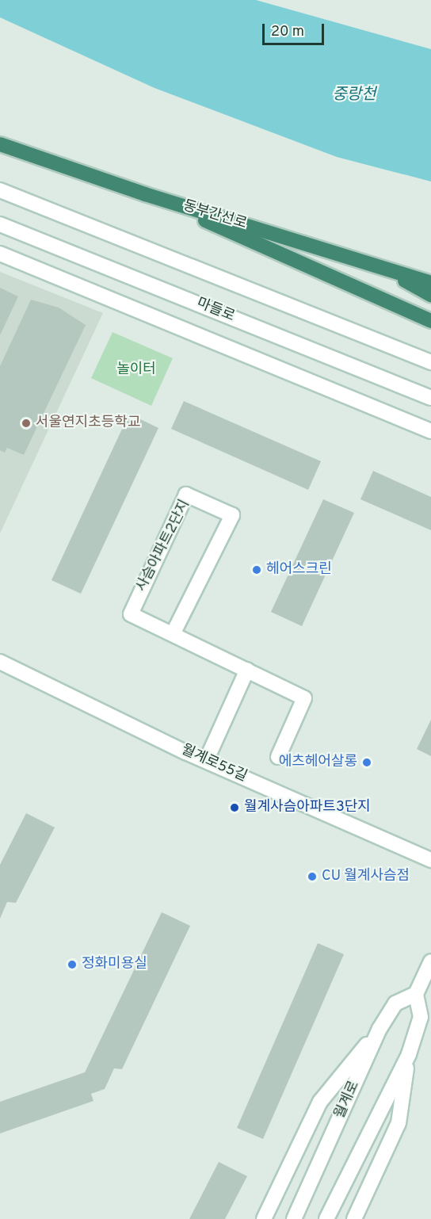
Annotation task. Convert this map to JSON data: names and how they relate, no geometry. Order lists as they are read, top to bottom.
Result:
{
  "streets": {
    "highway": ["동부간선로"],
    "main road": [
      "마들로",
      "사슴아파트2단지",
      "월계로55길",
      "월계로"
    ]
  },
  "water": ["중랑천"],
  "parks": ["놀이터"],
  "places": [
    "서울연지초등학교",
    "헤어스크린",
    "에츠헤어살롱",
    "월계사슴아파트3단지",
    "CU 월계사슴점",
    "정화미용실"
  ],
  "scale_bar": "20 m"
}
